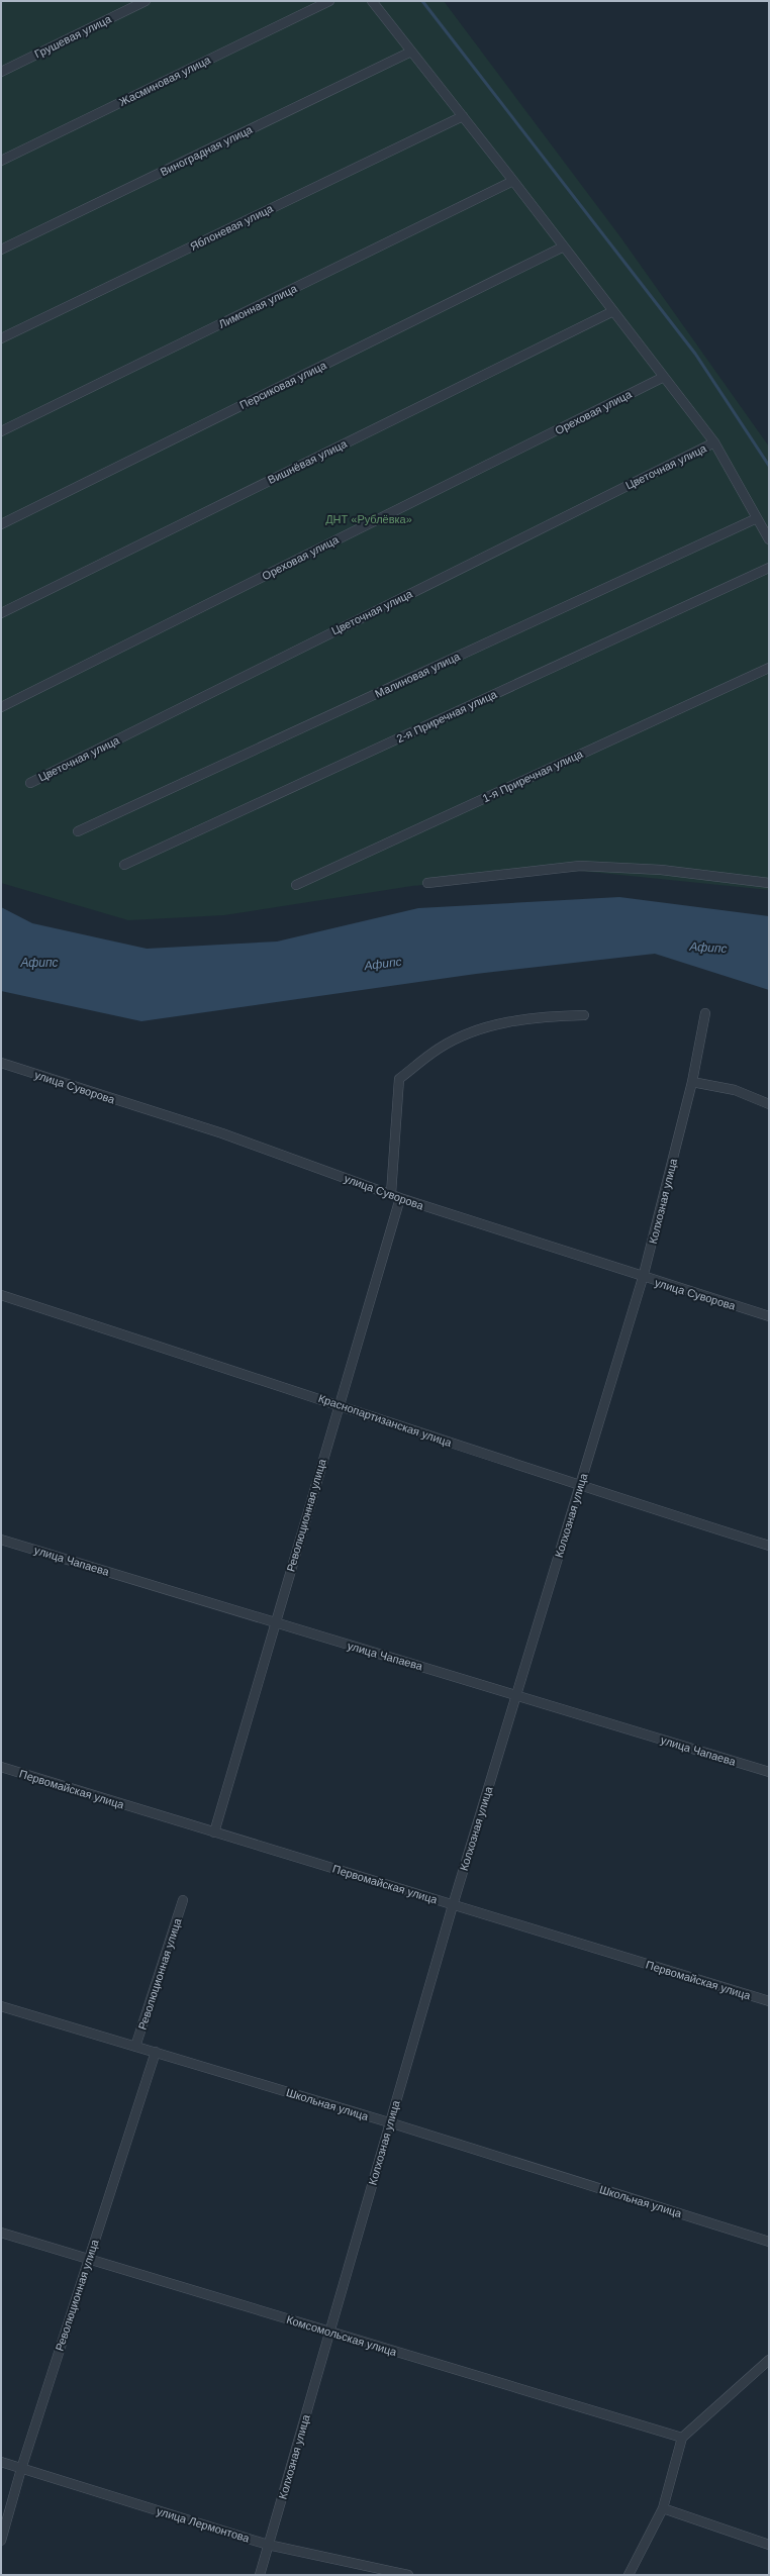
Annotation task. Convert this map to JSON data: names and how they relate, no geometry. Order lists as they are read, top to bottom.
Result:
{
  "streets": {
    "street": [
      "Грушевая улица",
      "Жасминовая улица",
      "Виноградная улица",
      "Яблоневая улица",
      "Лимонная улица",
      "Персиковая улица",
      "Ореховая улица",
      "Вишнёвая улица",
      "Цветочная улица",
      "Малиновая улица",
      "2-я Приречная улица",
      "1-я Приречная улица",
      "улица Суворова",
      "Колхозная улица",
      "Краснопартизанская улица",
      "Революционная улица",
      "улица Чапаева",
      "Первомайская улица",
      "Школьная улица",
      "Комсомольская улица",
      "улица Лермонтова"
    ]
  },
  "crossings": [
    ["улица Суворова", "Колхозная улица"],
    ["улица Суворова", "Революционная улица"],
    ["Колхозная улица", "Краснопартизанская улица"],
    ["Колхозная улица", "улица Чапаева"],
    ["Колхозная улица", "Первомайская улица"],
    ["Колхозная улица", "Школьная улица"],
    ["Колхозная улица", "Комсомольская улица"],
    ["Колхозная улица", "улица Лермонтова"],
    ["Краснопартизанская улица", "Революционная улица"],
    ["Революционная улица", "улица Чапаева"],
    ["Революционная улица", "Первомайская улица"],
    ["Революционная улица", "Школьная улица"],
    ["Революционная улица", "Комсомольская улица"],
    ["Революционная улица", "улица Лермонтова"]
  ],
  "water": ["Афипс"],
  "parks": ["ДНТ «Рублёвка»"]
}
